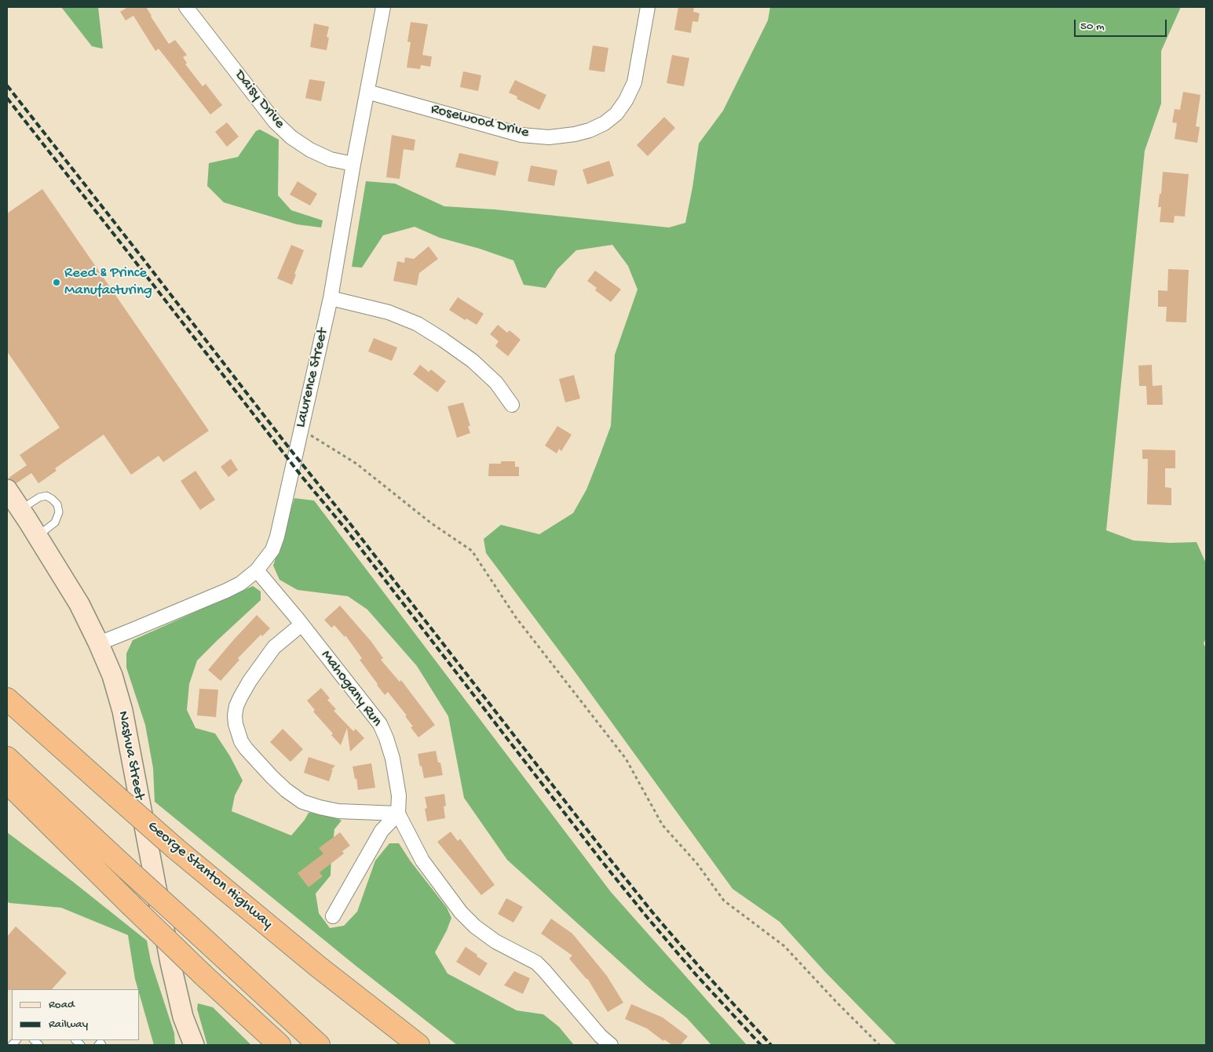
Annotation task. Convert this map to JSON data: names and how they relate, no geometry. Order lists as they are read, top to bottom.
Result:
{
  "streets": {
    "highway": ["George Stanton Highway"],
    "main road": ["Nashua Street"],
    "street": [
      "Daisy Drive",
      "Rosewood Drive",
      "Lawrence Street",
      "Mahogany Run"
    ]
  },
  "crossings": [
    ["Daisy Drive", "Lawrence Street"],
    ["Rosewood Drive", "Lawrence Street"],
    ["Lawrence Street", "Mahogany Run"],
    ["Lawrence Street", "Nashua Street"]
  ],
  "places": ["Reed & Prince Manufacturing"],
  "legend": ["Road", "Railway"],
  "scale_bar": "50 m"
}
